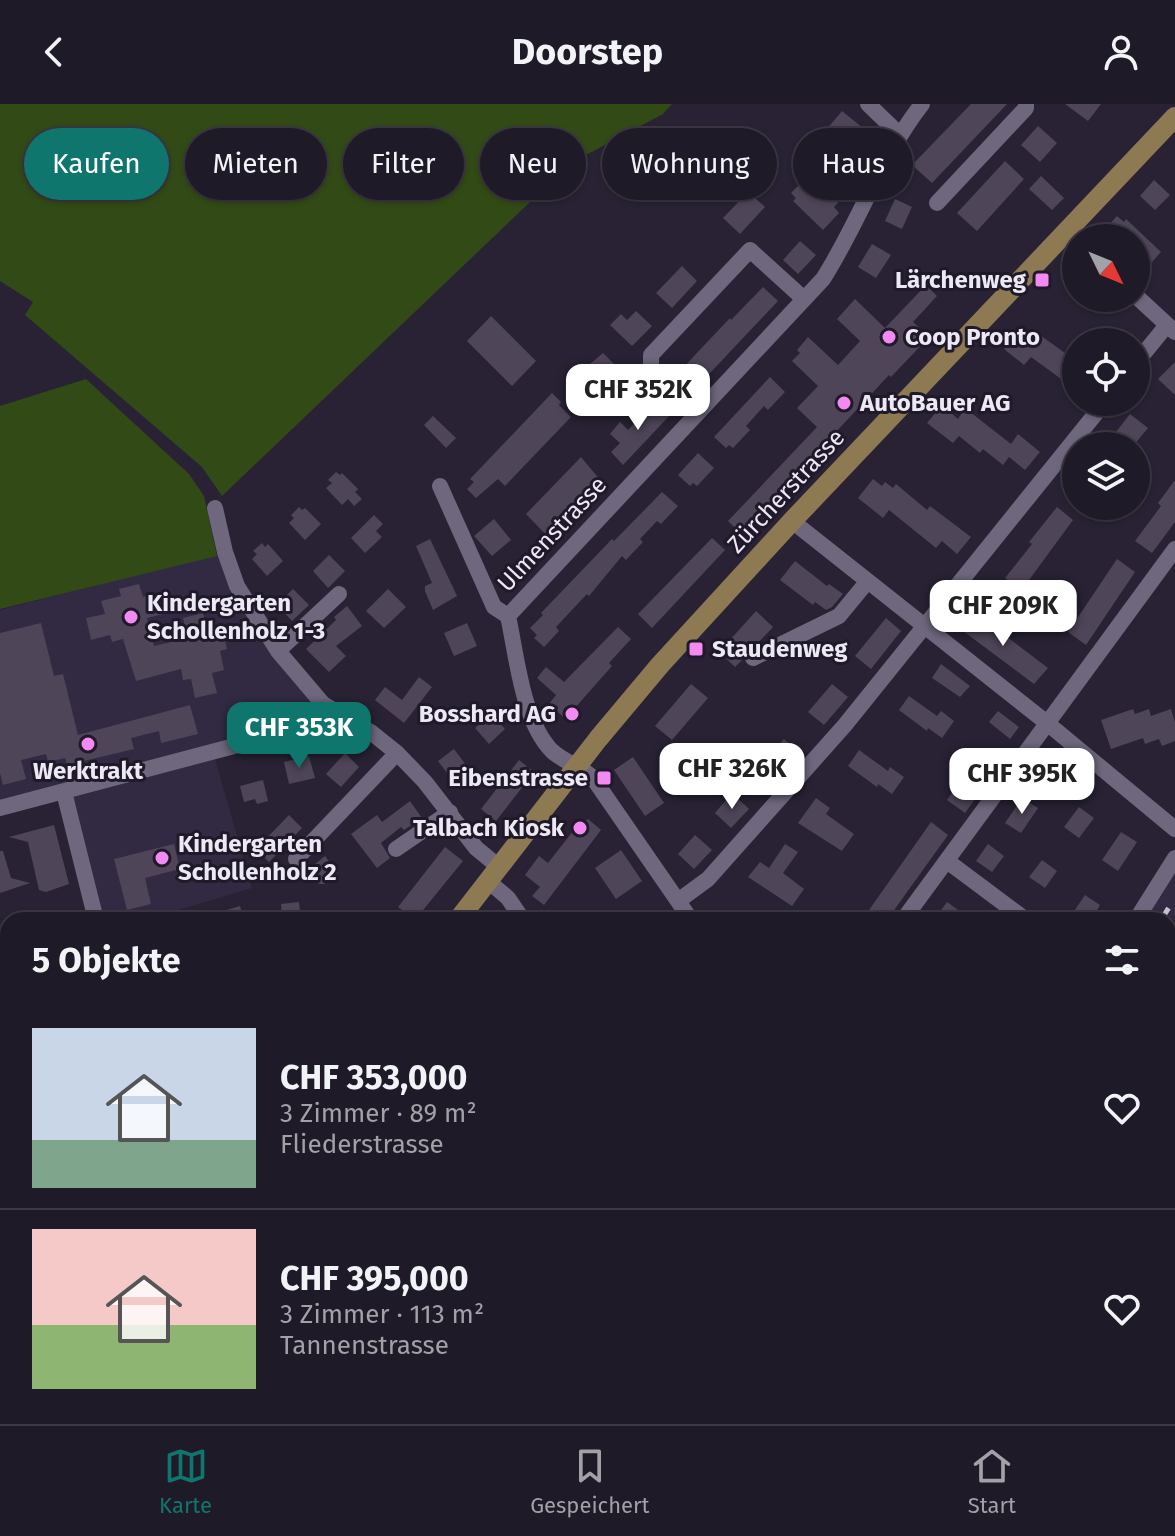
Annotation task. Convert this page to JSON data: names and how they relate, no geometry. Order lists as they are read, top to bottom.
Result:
{
  "streets": {
    "main road": ["Zürcherstrasse"],
    "street": ["Ulmenstrasse"]
  },
  "crossings": [
    ["Zürcherstrasse", "Ulmenstrasse"]
  ],
  "places": {
    "transit": ["Lärchenweg", "Staudenweg", "Eibenstrasse"],
    "other": [
      "Coop Pronto",
      "AutoBauer AG",
      "Kindergarten Schollenholz 1-3",
      "Bosshard AG",
      "Werktrakt",
      "Talbach Kiosk",
      "Kindergarten Schollenholz 2"
    ]
  },
  "north": "bottom right",
  "page": {
    "header": "Doorstep",
    "chip": [
      "Kaufen",
      "Mieten",
      "Filter",
      "Neu",
      "Wohnung",
      "Haus"
    ],
    "price": [
      "CHF 352K",
      "CHF 209K",
      "CHF 353K",
      "CHF 326K",
      "CHF 395K"
    ],
    "heading": "5 Objekte",
    "list": [
      {
        "name": "CHF 353,000",
        "note": "3 Zimmer · 89 m² · Fliederstrasse"
      },
      {
        "name": "CHF 395,000",
        "note": "3 Zimmer · 113 m² · Tannenstrasse"
      }
    ],
    "tabs": ["Karte", "Gespeichert", "Start"]
  }
}
